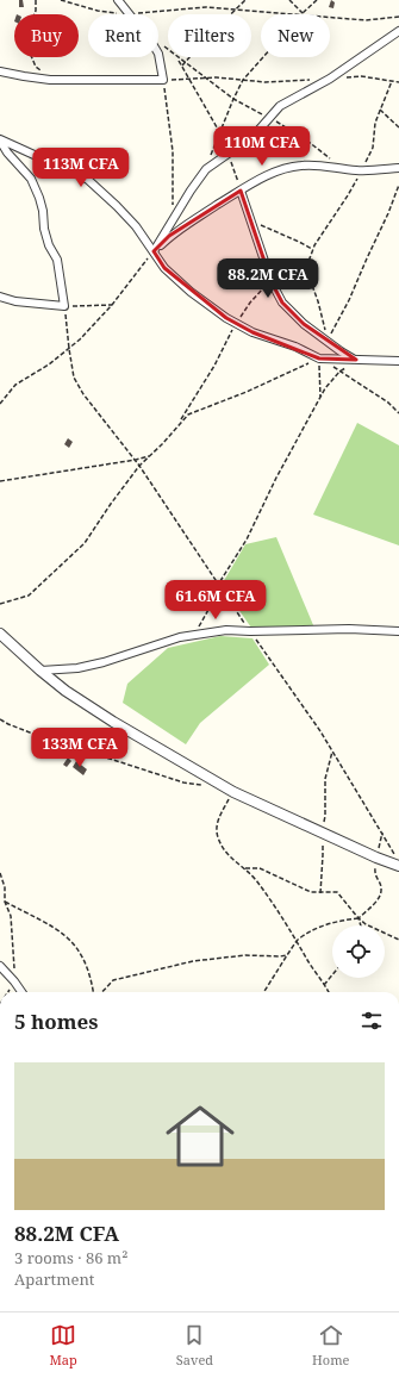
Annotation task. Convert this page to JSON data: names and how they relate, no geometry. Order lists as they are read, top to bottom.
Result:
{
  "page": {
    "chip": [
      "Buy",
      "Rent",
      "Filters",
      "New"
    ],
    "price": [
      "110M CFA",
      "113M CFA",
      "88.2M CFA",
      "61.6M CFA",
      "133M CFA"
    ],
    "heading": "5 homes",
    "list": [
      {
        "name": "88.2M CFA",
        "note": "3 rooms · 86 m² · Apartment"
      }
    ],
    "tabs": ["Map", "Saved", "Home"]
  }
}
